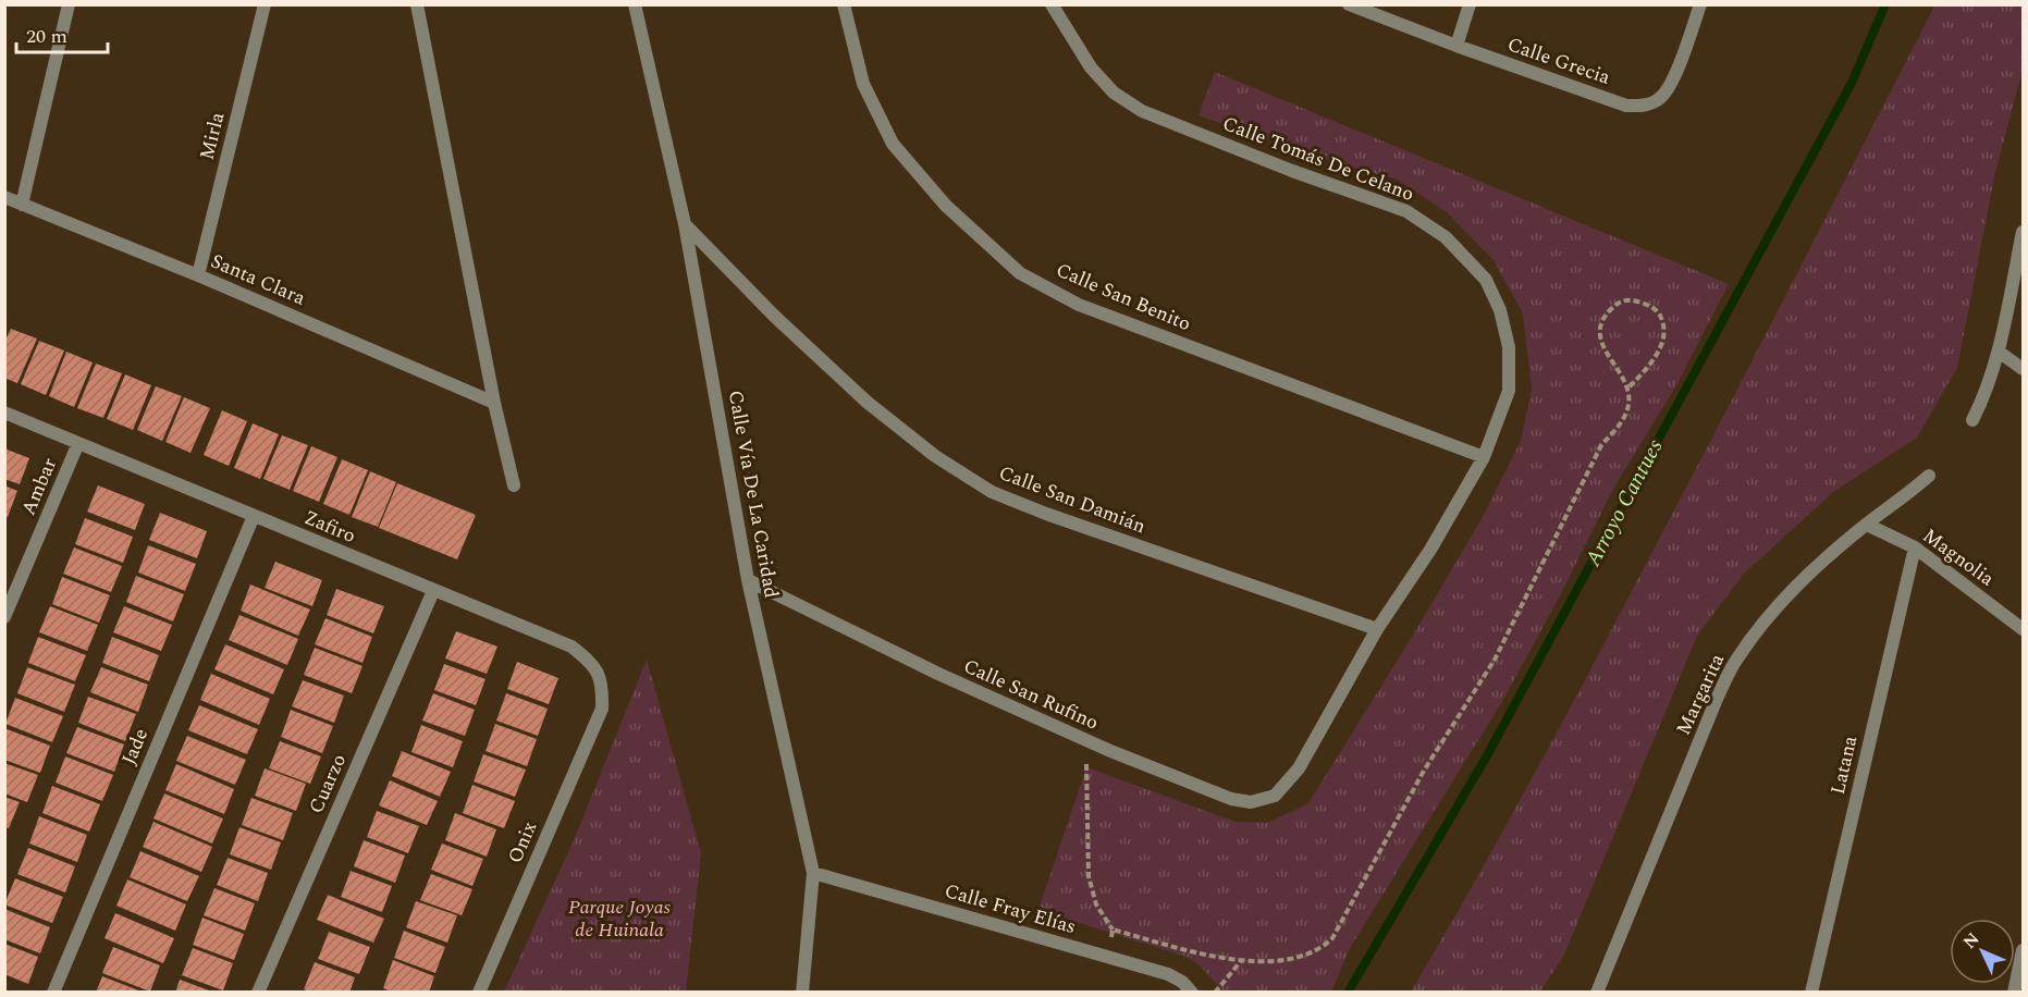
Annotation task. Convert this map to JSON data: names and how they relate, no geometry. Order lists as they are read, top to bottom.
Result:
{
  "streets": {
    "street": [
      "Calle Grecia",
      "Mirla",
      "Calle Tomás De Celano",
      "Santa Clara",
      "Calle San Benito",
      "Ambar",
      "Calle Vía De La Caridad",
      "Calle San Damián",
      "Zafiro",
      "Magnolia",
      "Calle San Rufino",
      "Margarita",
      "Jade",
      "Latana",
      "Cuarzo",
      "Onix",
      "Calle Fray Elías"
    ]
  },
  "crossings": [
    ["Mirla", "Santa Clara"],
    ["Calle Tomás De Celano", "Calle San Benito"],
    ["Calle Tomás De Celano", "Calle San Damián"],
    ["Calle Tomás De Celano", "Calle San Rufino"],
    ["Ambar", "Zafiro"],
    ["Calle Vía De La Caridad", "Calle San Damián"],
    ["Calle Vía De La Caridad", "Calle San Rufino"],
    ["Calle Vía De La Caridad", "Calle Fray Elías"],
    ["Zafiro", "Jade"],
    ["Zafiro", "Cuarzo"],
    ["Zafiro", "Onix"],
    ["Magnolia", "Margarita"],
    ["Magnolia", "Latana"]
  ],
  "water": ["Arroyo Cantues"],
  "parks": ["Parque Joyas de Huinala"],
  "scale_bar": "20 m",
  "north": "top left"
}
